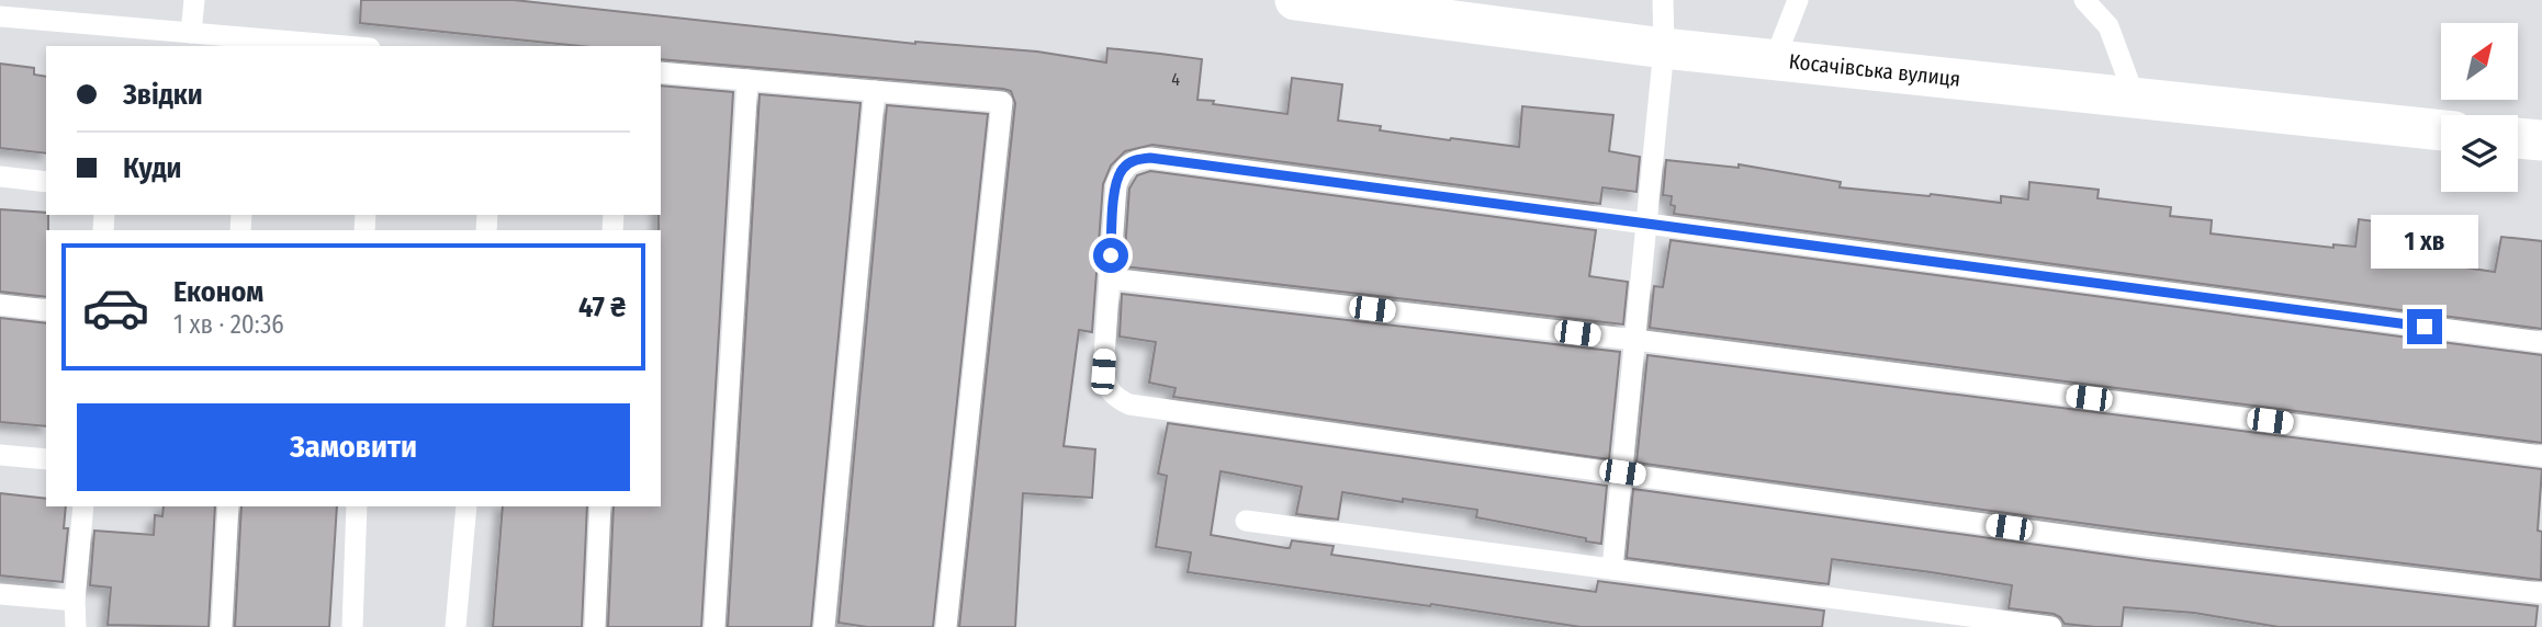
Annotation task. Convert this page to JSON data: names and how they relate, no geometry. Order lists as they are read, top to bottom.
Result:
{
  "streets": {
    "street": ["Косачівська вулиця"]
  },
  "house_numbers": ["4"],
  "north": "top right",
  "page": {
    "banner": ["Звідки", "Куди"],
    "bubble": "1 хв",
    "list": [
      {
        "name": "Економ",
        "note": "1 хв · 20:36",
        "value": "47 ₴"
      }
    ],
    "buttons": "Замовити"
  }
}
